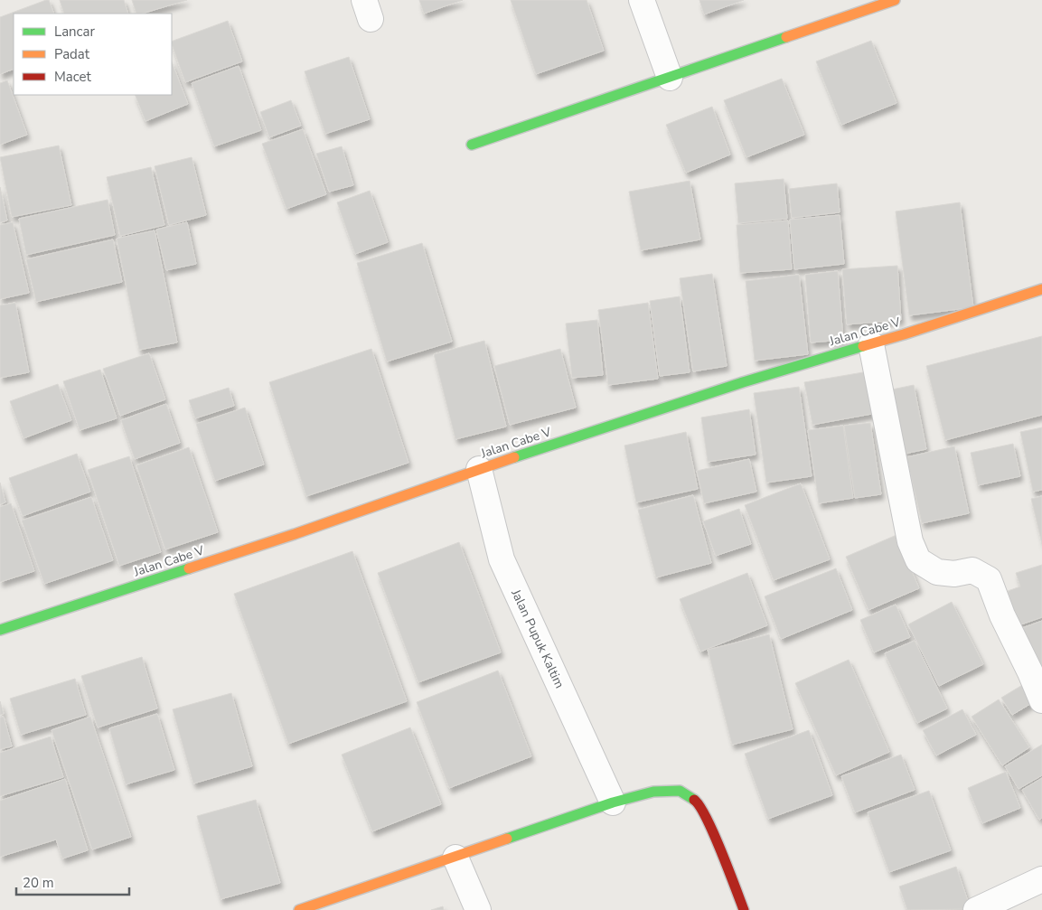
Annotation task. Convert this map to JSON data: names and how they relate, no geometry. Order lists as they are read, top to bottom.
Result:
{
  "streets": {
    "street": ["Jalan Cabe V", "Jalan Pupuk Kaltim"]
  },
  "crossings": [
    ["Jalan Cabe V", "Jalan Pupuk Kaltim"]
  ],
  "legend": ["Lancar", "Padat", "Macet"],
  "scale_bar": "20 m"
}
